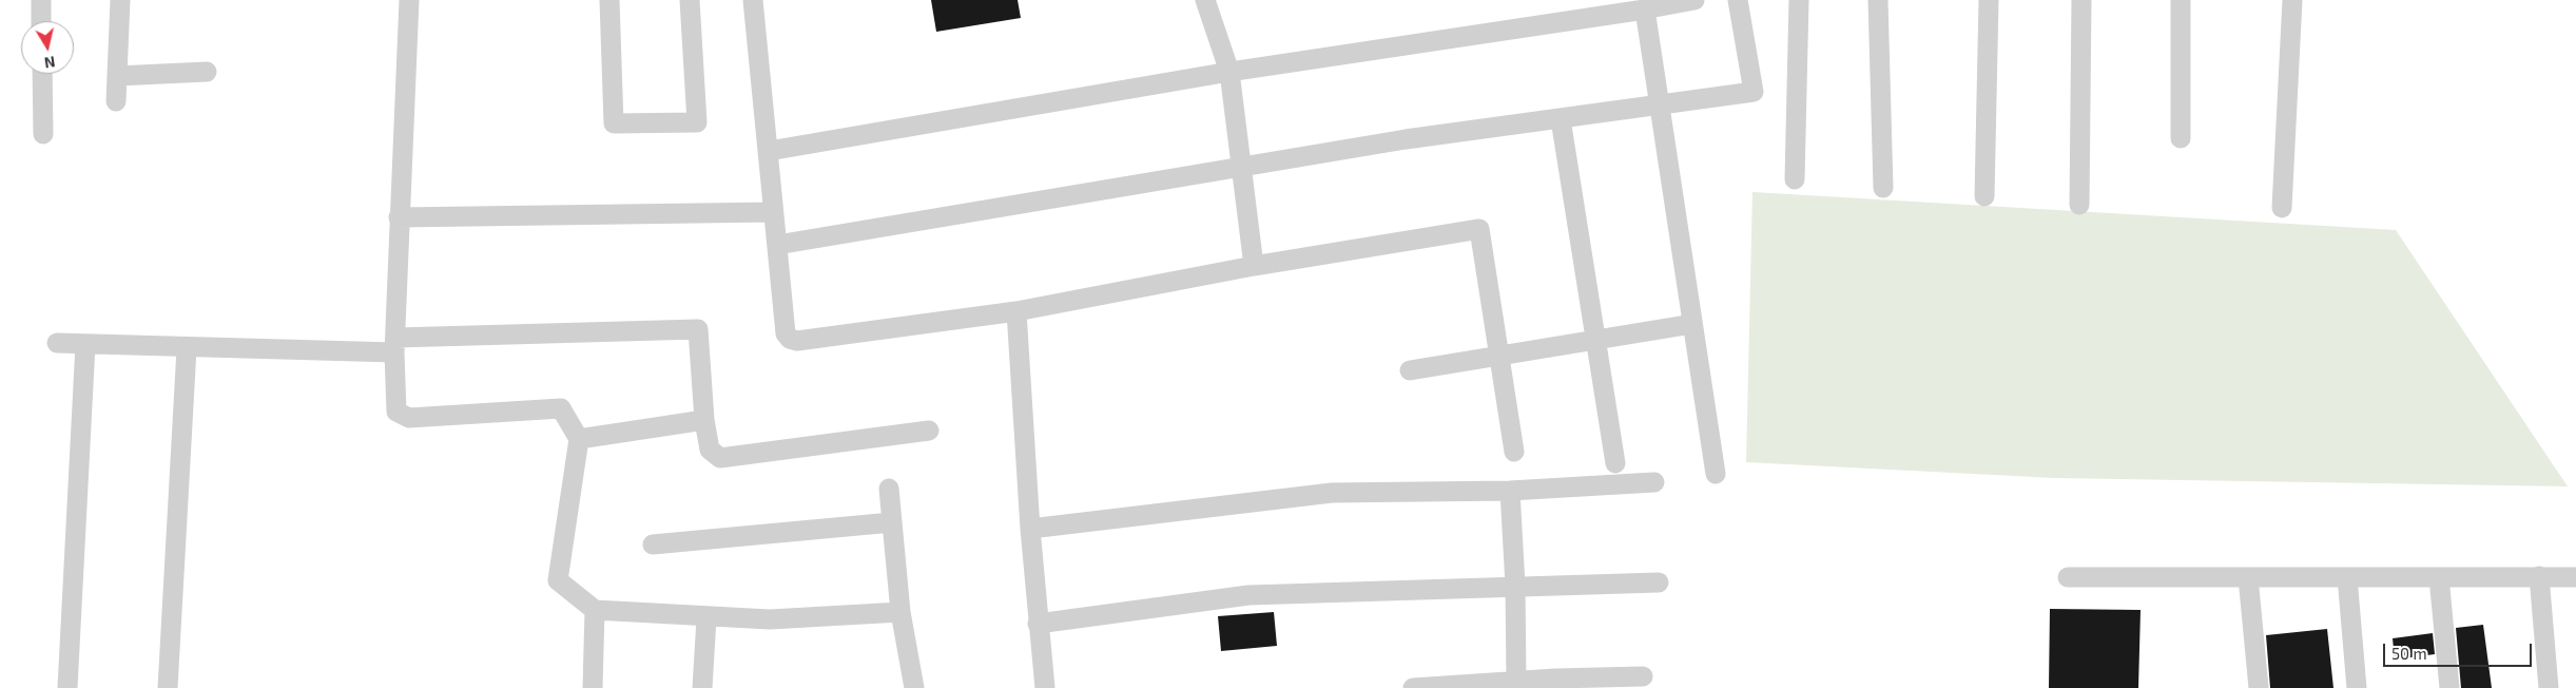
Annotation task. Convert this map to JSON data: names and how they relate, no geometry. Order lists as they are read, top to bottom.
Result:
{
  "scale_bar": "50 m",
  "north": "bottom"
}
